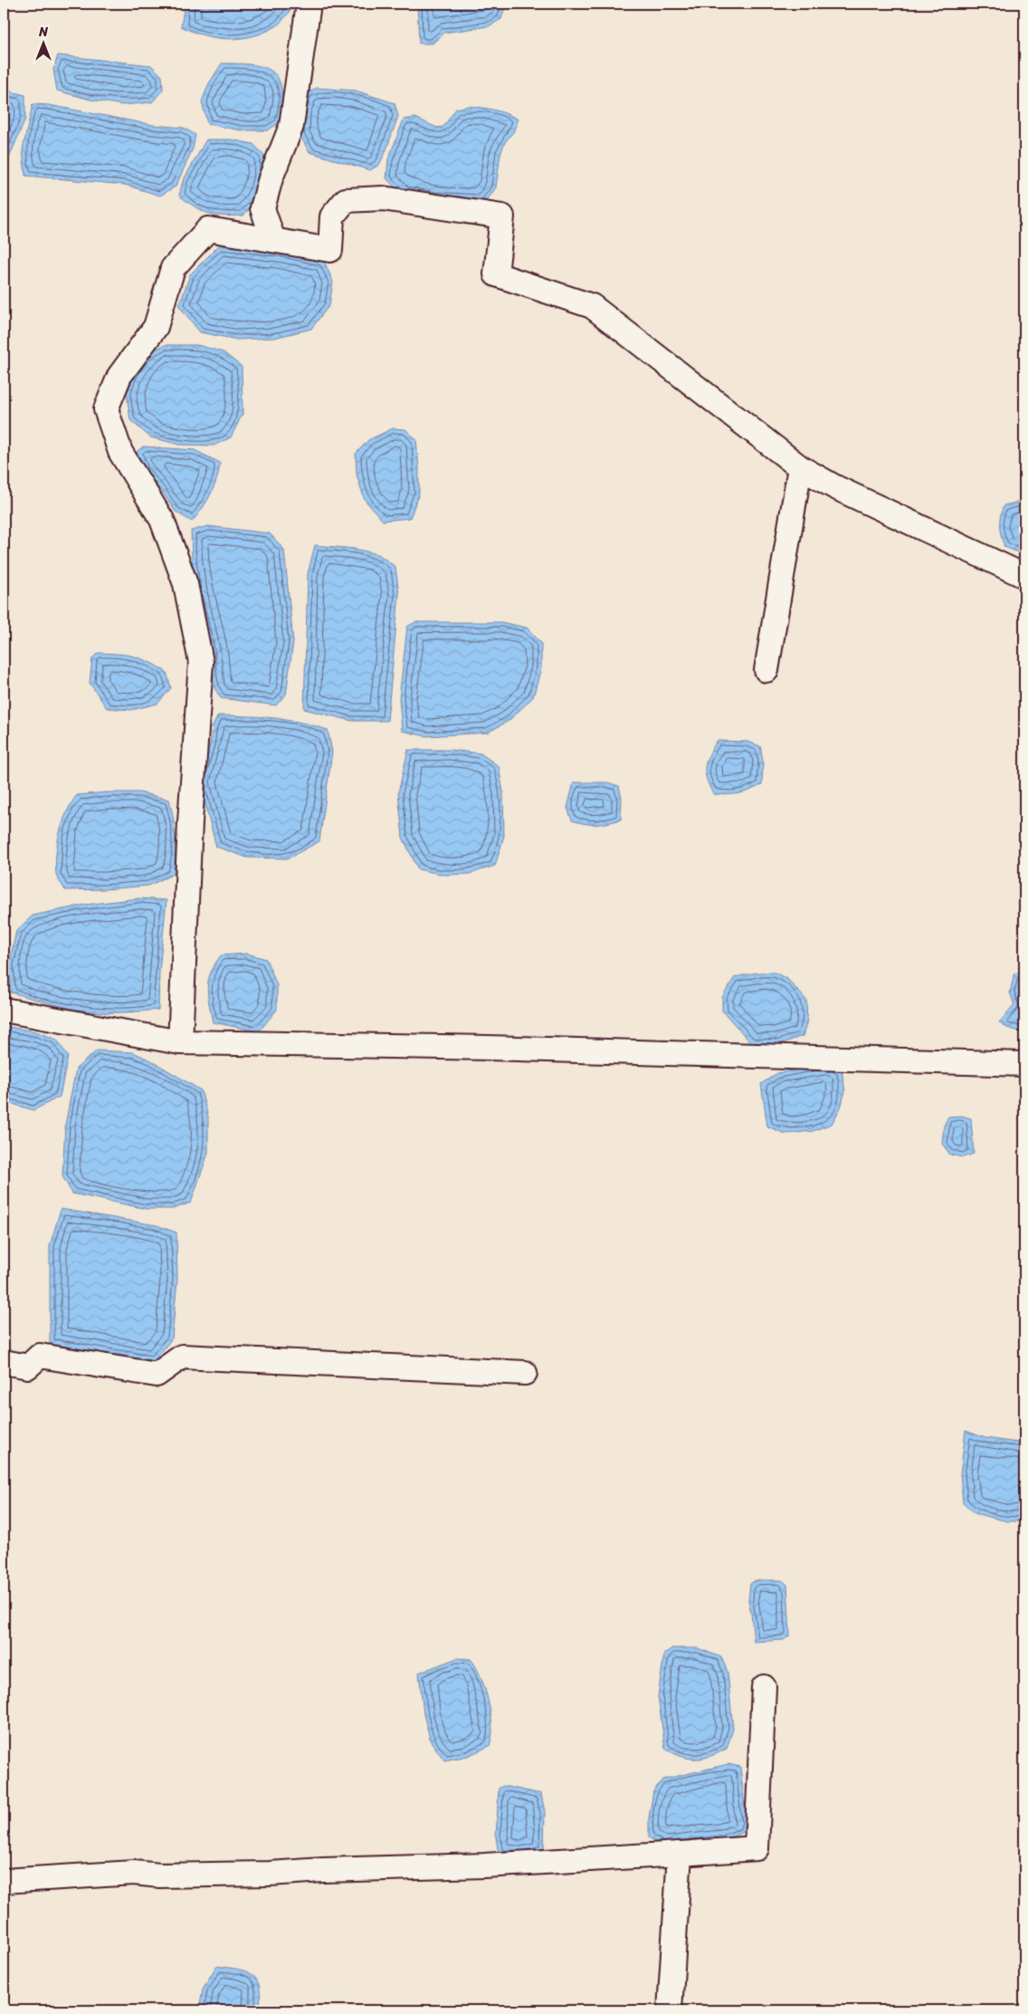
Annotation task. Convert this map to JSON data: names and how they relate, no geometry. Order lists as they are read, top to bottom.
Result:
{
  "north": "top"
}
